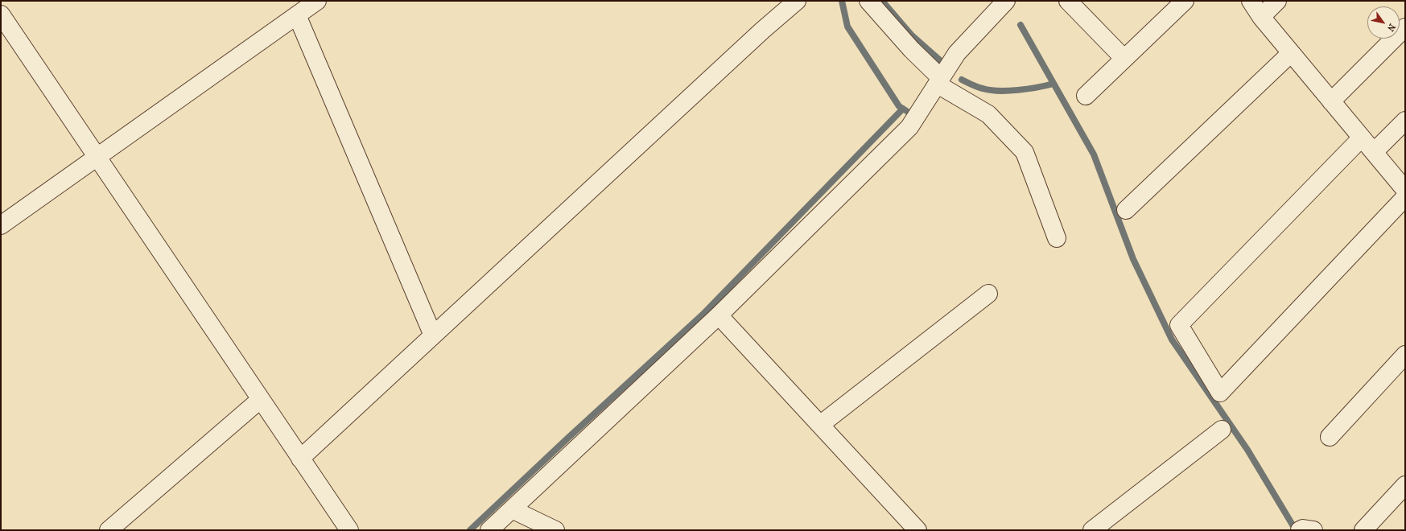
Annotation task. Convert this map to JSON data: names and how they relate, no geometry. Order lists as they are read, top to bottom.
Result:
{
  "north": "bottom right"
}
